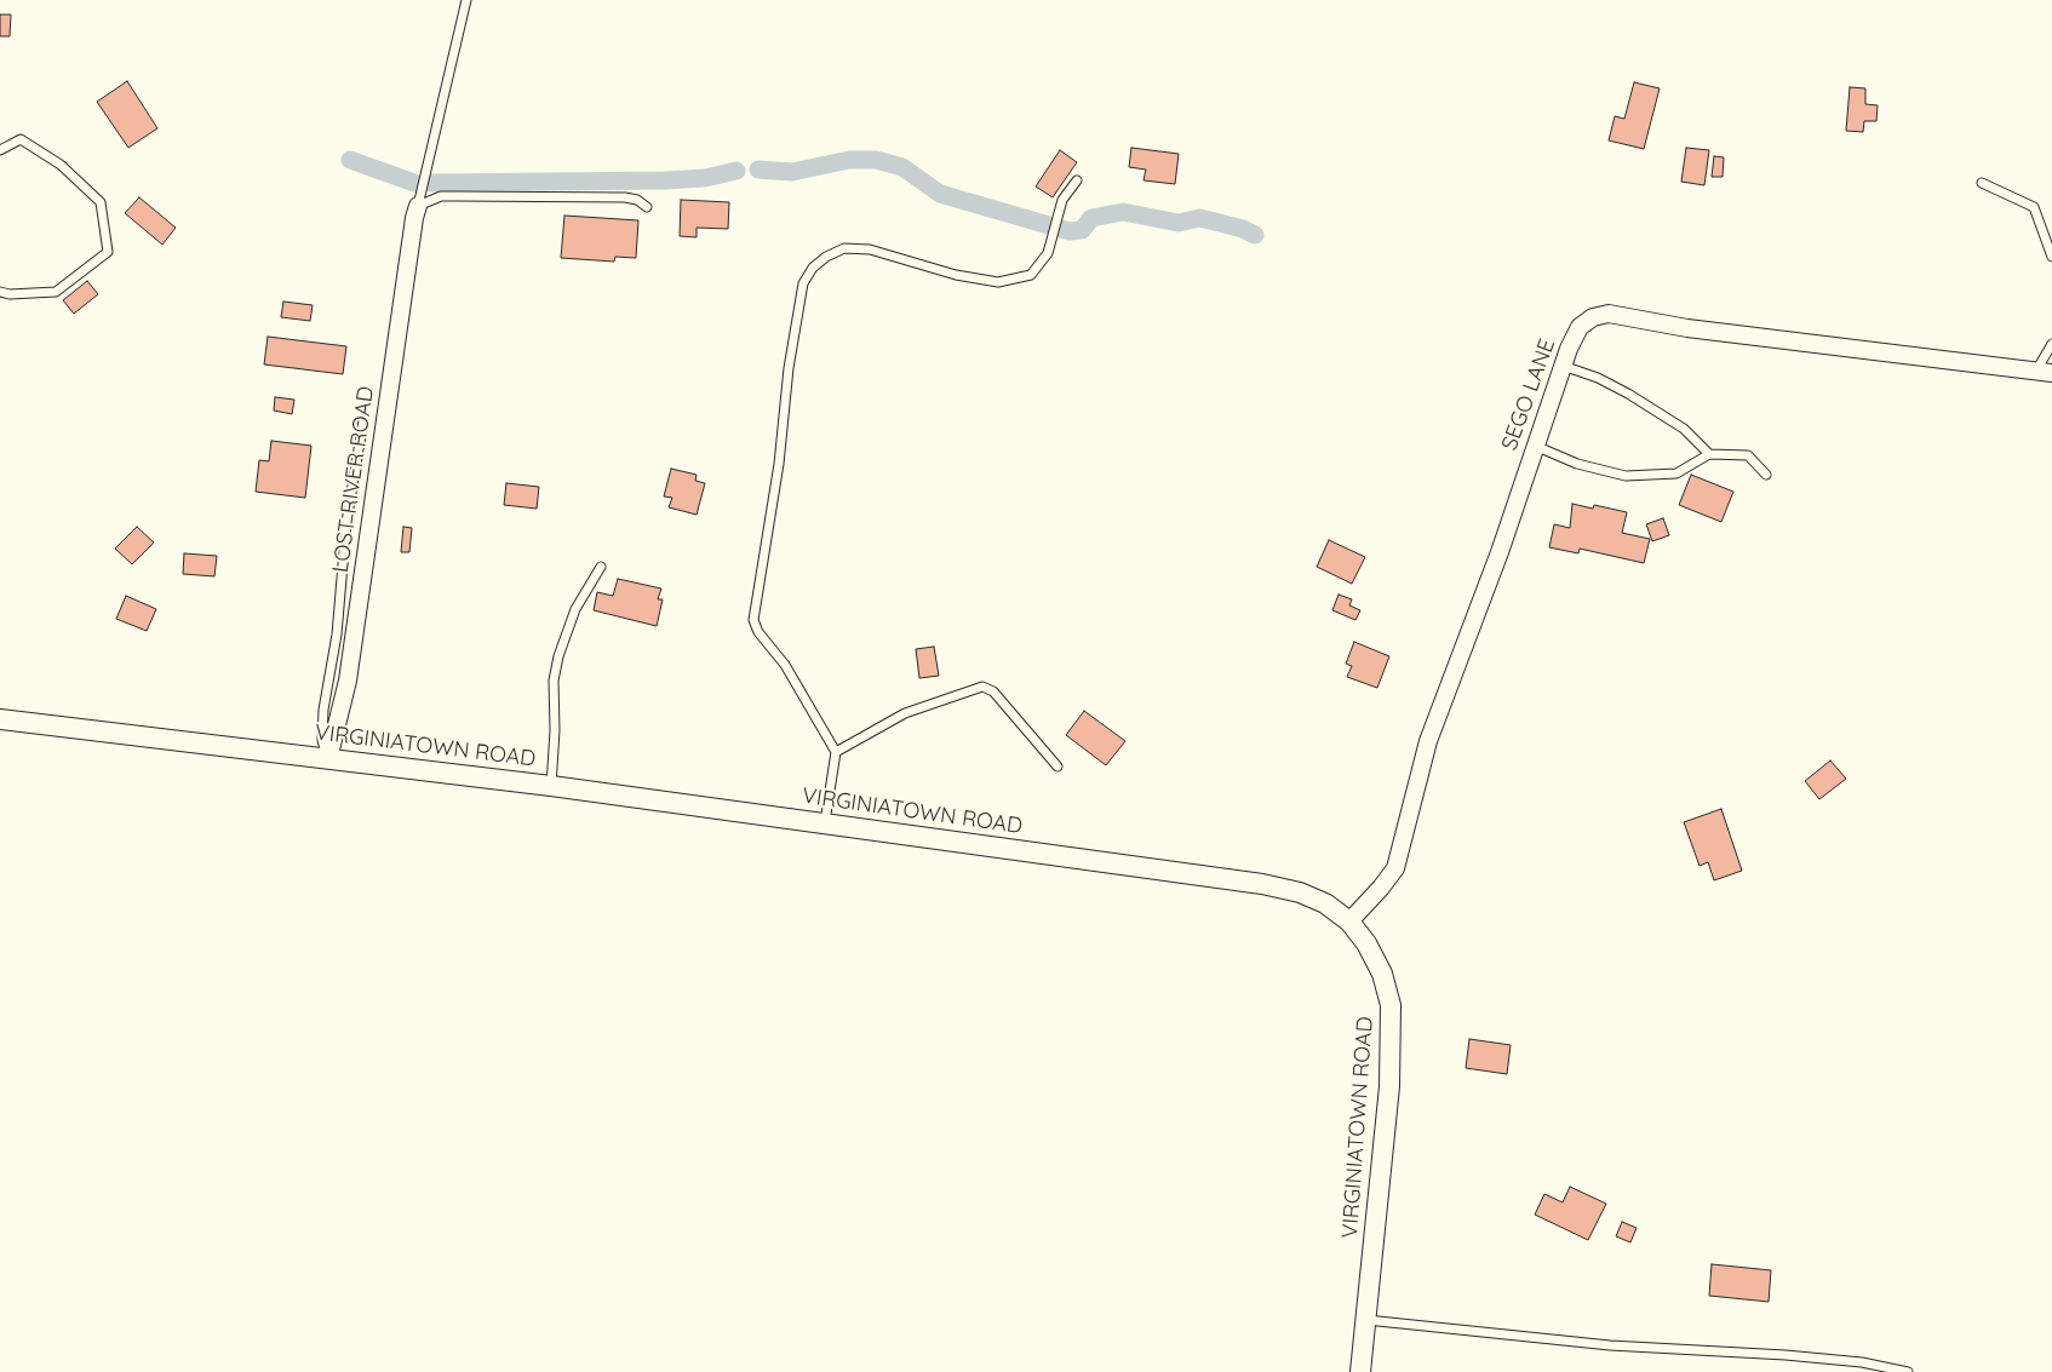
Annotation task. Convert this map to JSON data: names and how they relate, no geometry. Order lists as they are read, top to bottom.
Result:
{
  "streets": {
    "street": ["SEGO LANE", "LOST RIVER ROAD", "VIRGINIATOWN ROAD"]
  },
  "crossings": [
    ["SEGO LANE", "VIRGINIATOWN ROAD"],
    ["LOST RIVER ROAD", "VIRGINIATOWN ROAD"]
  ]
}
